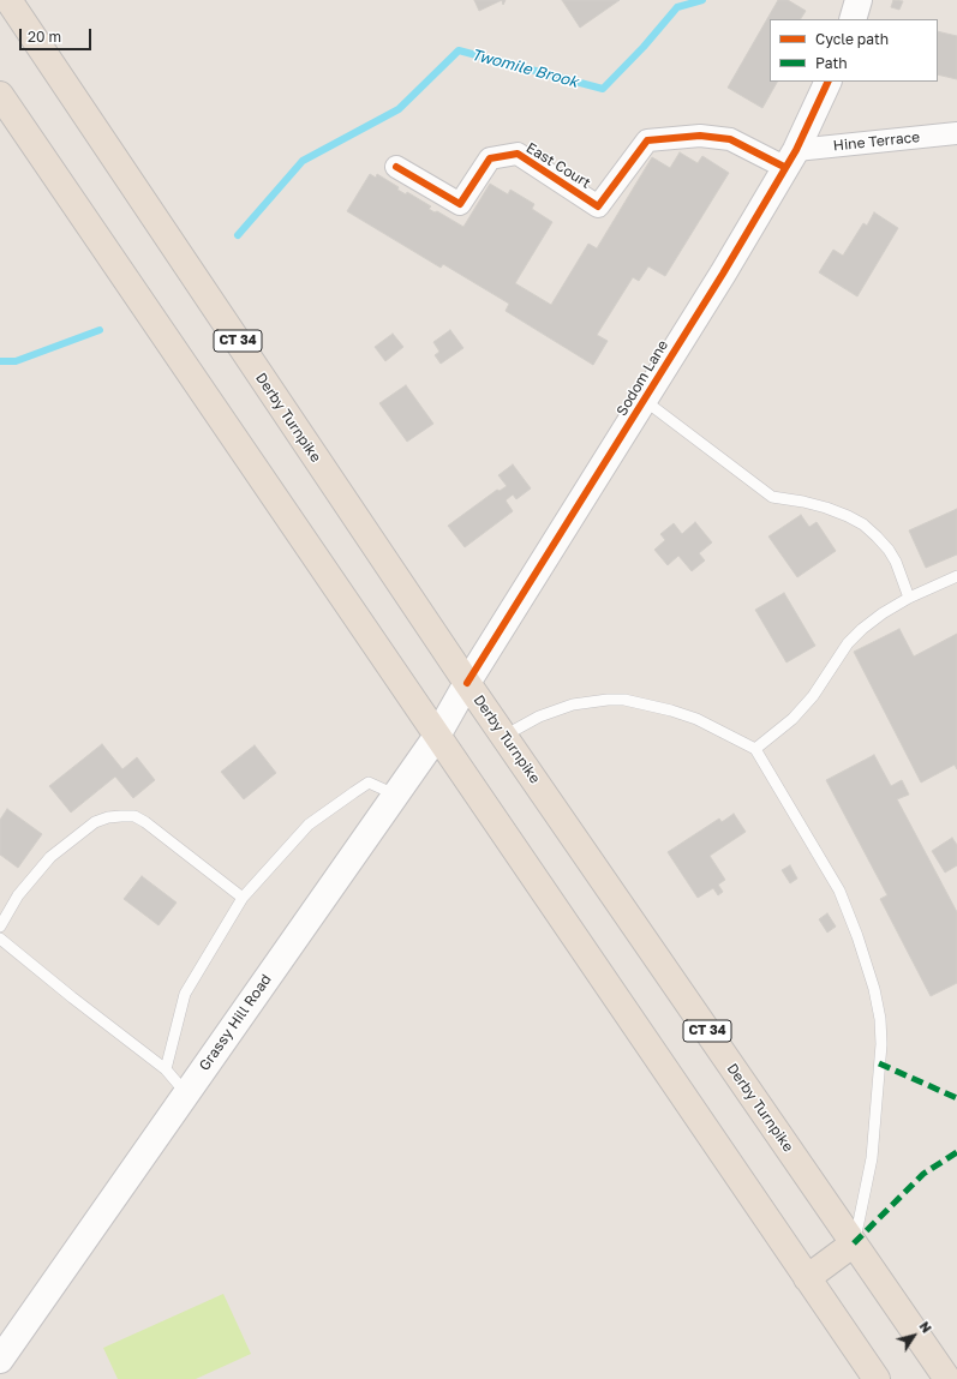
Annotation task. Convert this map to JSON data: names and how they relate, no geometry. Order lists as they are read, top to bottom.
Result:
{
  "streets": {
    "highway": ["CT 34", "Derby Turnpike"],
    "main road": ["Sodom Lane", "Grassy Hill Road"],
    "street": ["Hine Terrace", "East Court"]
  },
  "crossings": [
    ["Hine Terrace", "East Court"],
    ["Hine Terrace", "Sodom Lane"],
    ["East Court", "Sodom Lane"],
    ["Sodom Lane", "Derby Turnpike"],
    ["Sodom Lane", "Grassy Hill Road"],
    ["Derby Turnpike", "Grassy Hill Road"]
  ],
  "water": ["Twomile Brook"],
  "legend": ["Cycle path", "Path"],
  "scale_bar": "20 m",
  "north": "top right"
}
